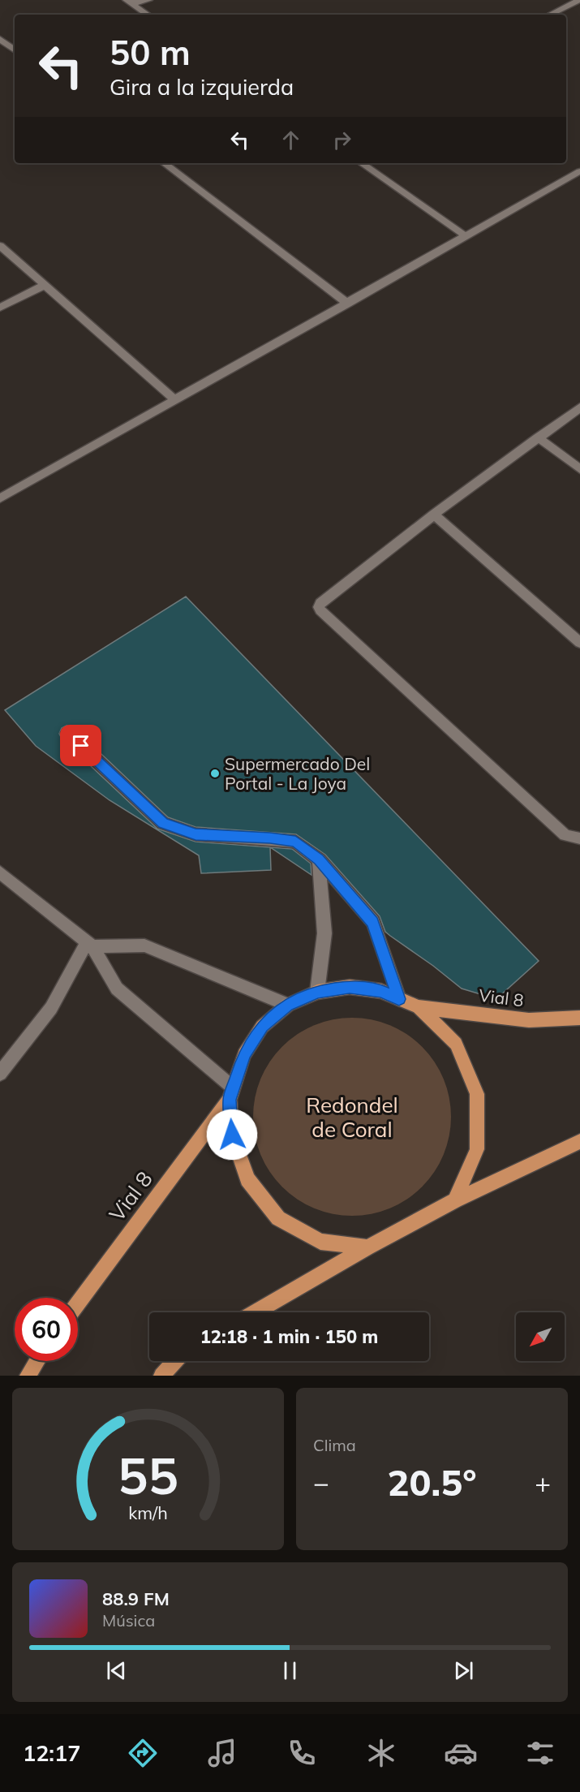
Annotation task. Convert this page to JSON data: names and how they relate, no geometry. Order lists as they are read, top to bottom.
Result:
{
  "streets": {
    "main road": ["Vial 8"]
  },
  "parks": ["Redondel de Coral"],
  "places": ["Supermercado Del Portal - La Joya"],
  "north": "bottom left",
  "page": {
    "turn": ["50 m", "Gira a la izquierda"],
    "limit": "60",
    "trip": "12:18 · 1 min · 150 m",
    "tile": "Clima",
    "heat": ["−", "20.5°", "+"],
    "song": ["88.9 FM", "Música"],
    "tabs": "12:17",
    "gauge": ["55", "km/h"]
  }
}
